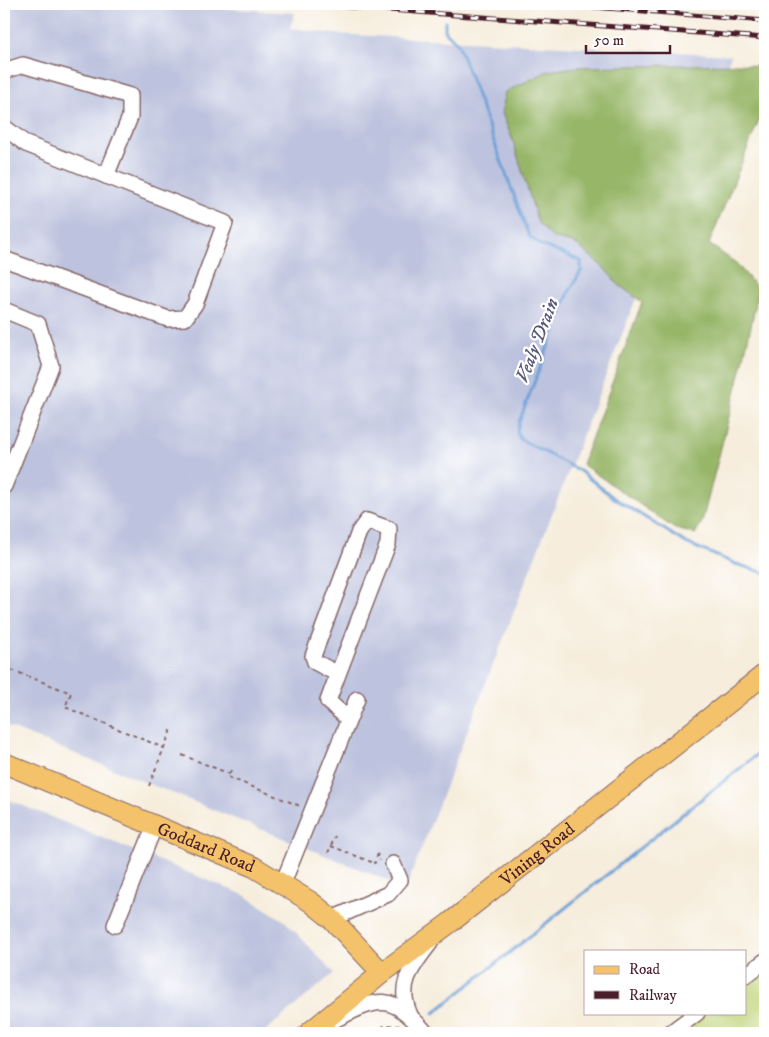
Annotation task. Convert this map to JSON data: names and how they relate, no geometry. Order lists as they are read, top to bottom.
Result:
{
  "streets": {
    "main road": ["Goddard Road", "Vining Road"]
  },
  "crossings": [
    ["Goddard Road", "Vining Road"]
  ],
  "water": ["Vealy Drain"],
  "legend": ["Road", "Railway"],
  "scale_bar": "50 m"
}
